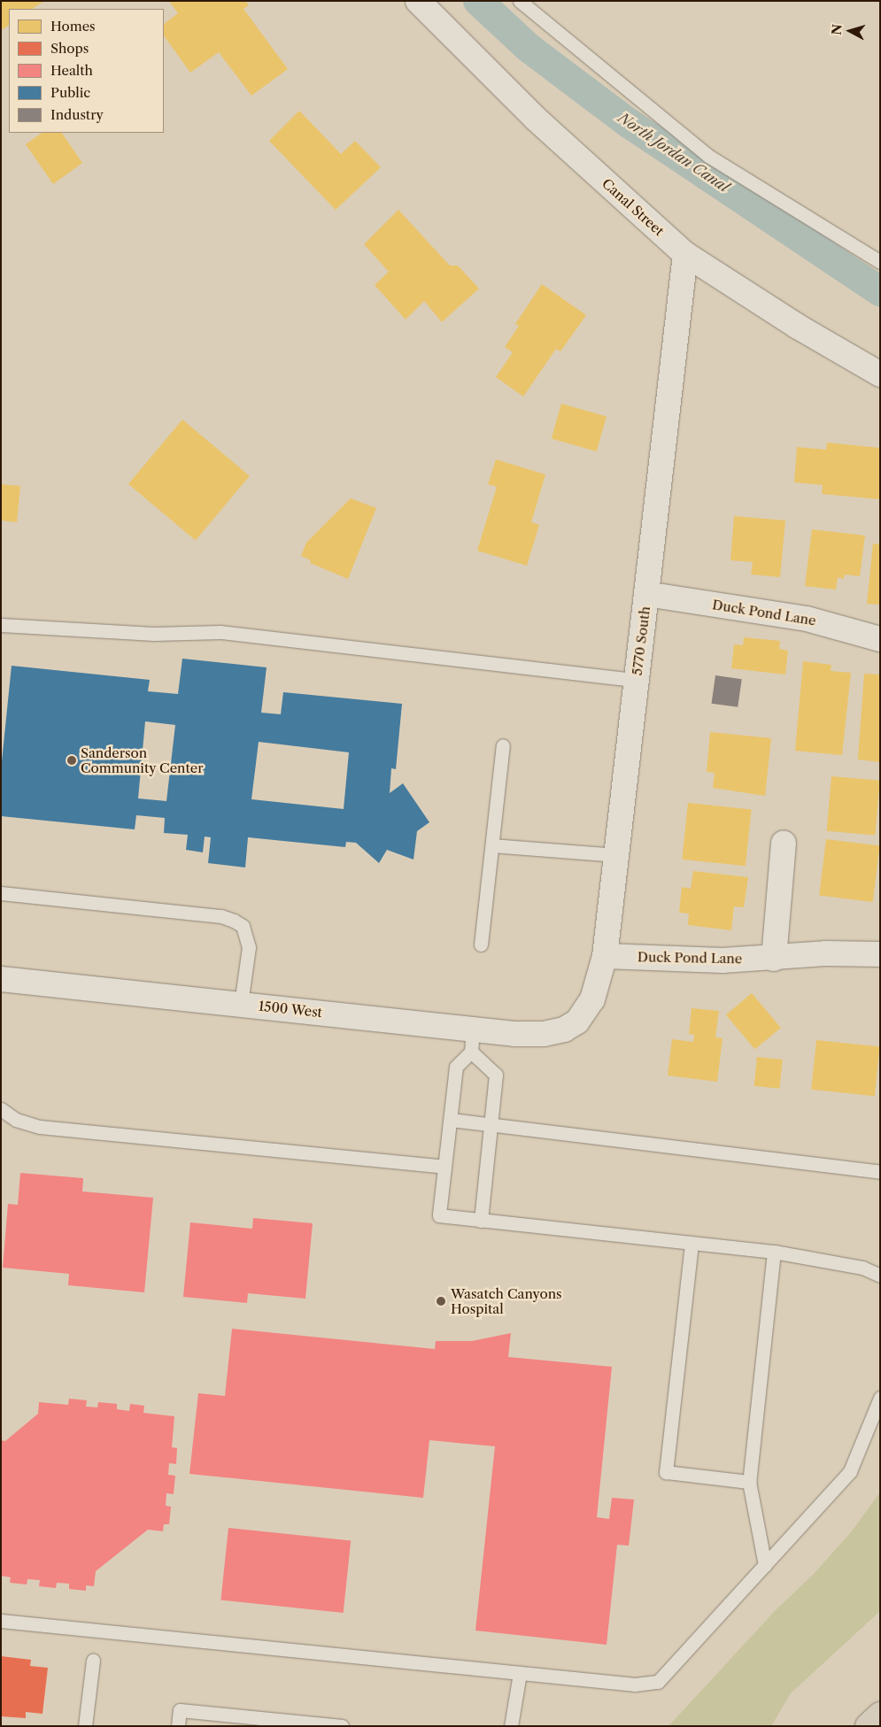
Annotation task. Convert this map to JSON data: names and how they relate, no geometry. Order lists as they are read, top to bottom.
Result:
{
  "streets": {
    "street": [
      "Canal Street",
      "Duck Pond Lane",
      "5770 South",
      "1500 West"
    ]
  },
  "crossings": [
    ["Canal Street", "5770 South"],
    ["Duck Pond Lane", "5770 South"],
    ["5770 South", "1500 West"]
  ],
  "water": ["North Jordan Canal"],
  "places": ["Sanderson Community Center", "Wasatch Canyons Hospital"],
  "legend": [
    "Homes",
    "Shops",
    "Health",
    "Public",
    "Industry"
  ],
  "north": "left"
}
